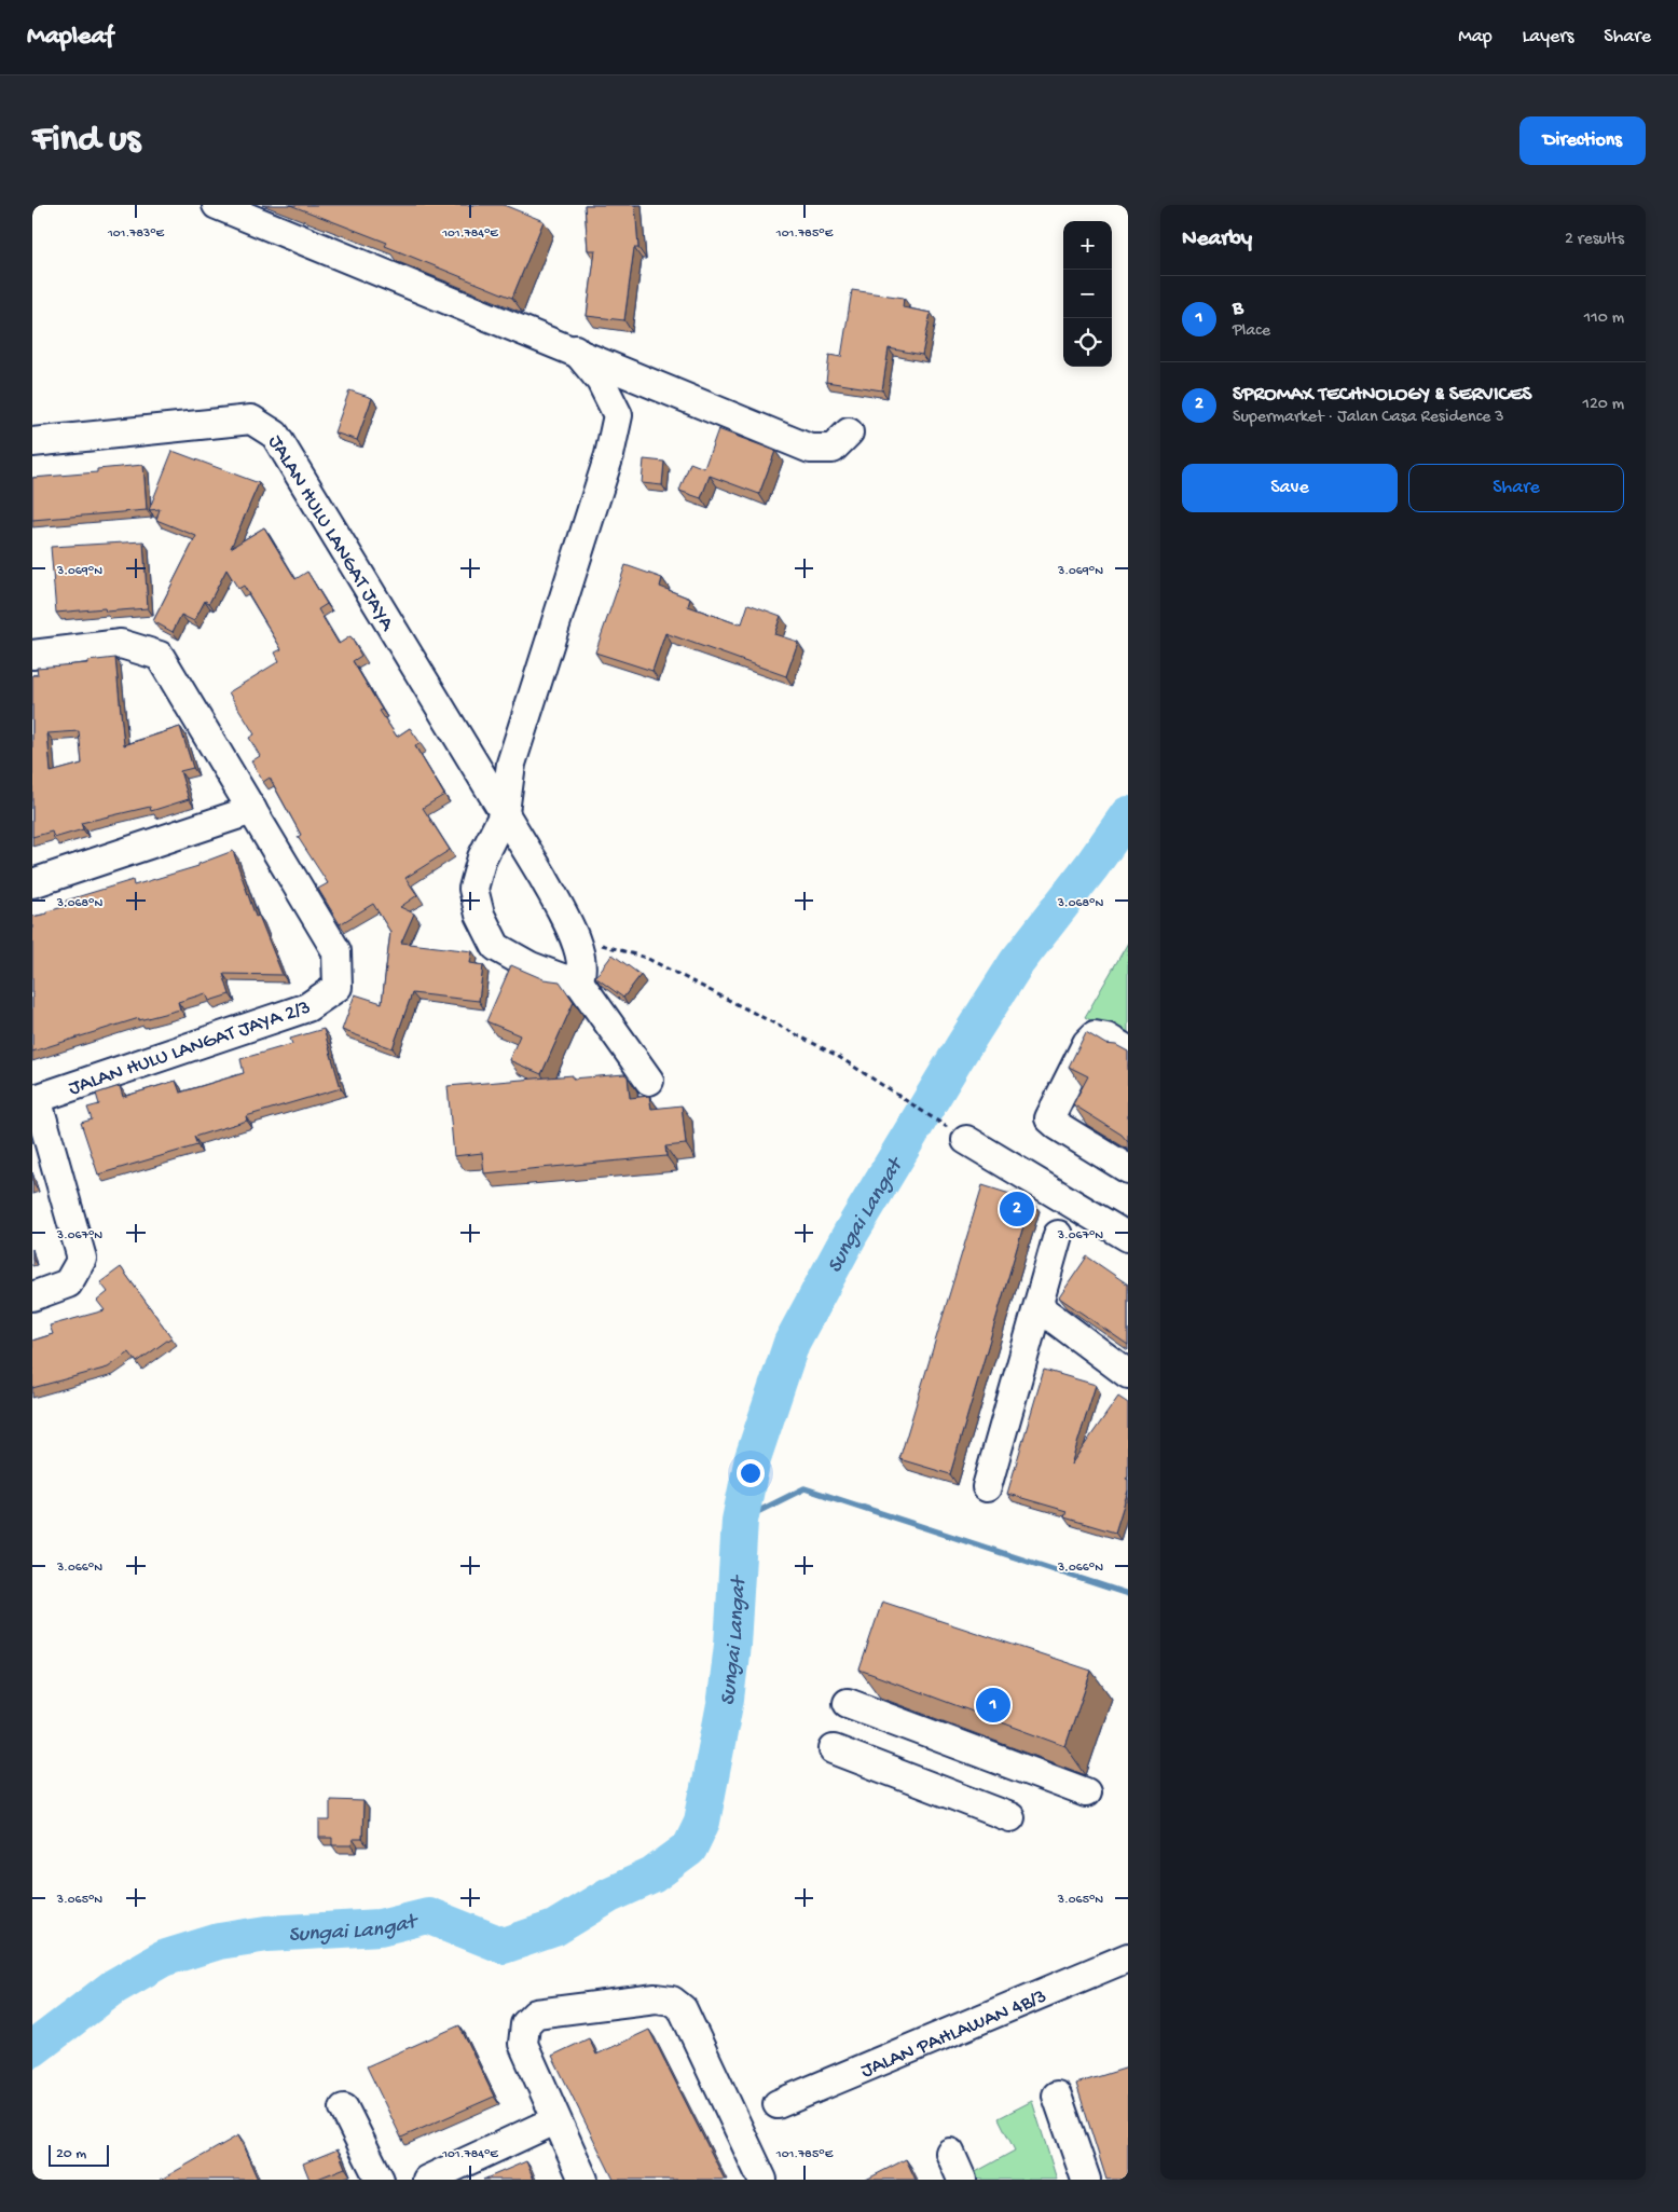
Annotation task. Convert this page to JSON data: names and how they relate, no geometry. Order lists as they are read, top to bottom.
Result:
{
  "streets": {
    "street": ["JALAN HULU LANGAT JAYA", "JALAN HULU LANGAT JAYA 2/3", "JALAN PAHLAWAN 4B/3"]
  },
  "water": ["Sungai Langat"],
  "scale_bar": "20 m",
  "page": {
    "header": "Mapleaf",
    "nav": ["Map", "Layers", "Share"],
    "buttons": [
      "Directions",
      ["Save", "Share"]
    ],
    "title": "Find us",
    "heading": ["Nearby", "2 results"],
    "map_buttons": ["+", "−"],
    "list": [
      {
        "mark": "1",
        "name": "B",
        "note": "Place",
        "value": "110 m"
      },
      {
        "mark": "2",
        "name": "SPROMAX TECHNOLOGY & SERVICES",
        "note": "Supermarket · Jalan Casa Residence 3",
        "value": "120 m"
      }
    ],
    "pins": ["2", "1"],
    "scale": "20 m"
  },
  "coordinates": [
    "101.783°E",
    "101.784°E",
    "101.785°E",
    "3.069°N",
    "3.068°N",
    "3.067°N",
    "3.066°N",
    "3.065°N"
  ]
}
